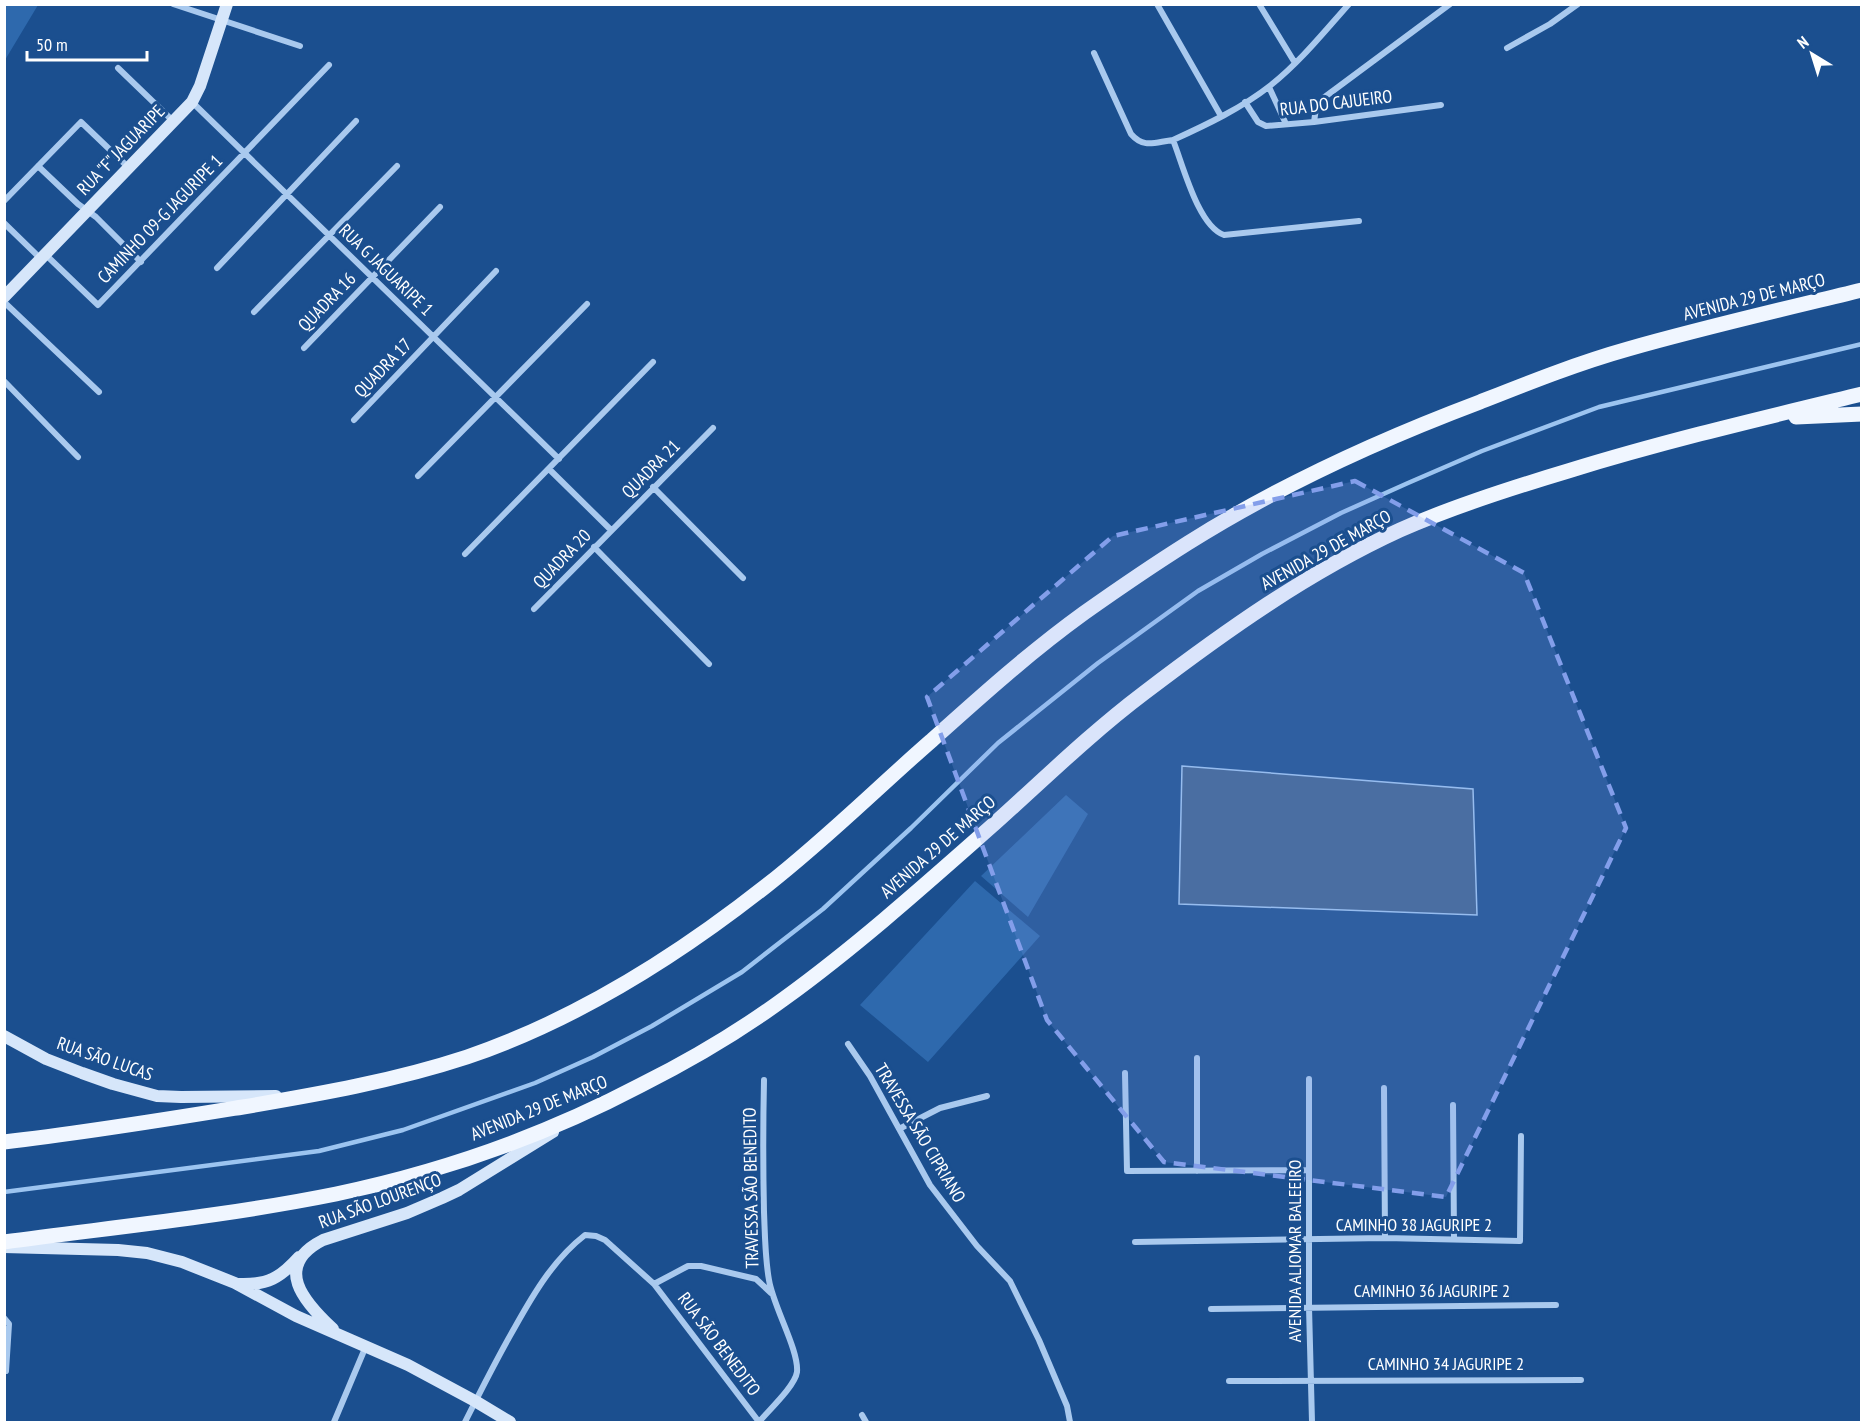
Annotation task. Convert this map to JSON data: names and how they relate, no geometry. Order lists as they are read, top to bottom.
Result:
{
  "streets": {
    "main road": [
      "RUA \"F\" JAGUARIPE",
      "AVENIDA 29 DE MARÇO",
      "RUA SÃO LUCAS",
      "RUA SÃO LOURENÇO"
    ],
    "street": [
      "RUA DO CAJUEIRO",
      "CAMINHO 09-G JAGURIPE 1",
      "RUA G JAGUARIPE 1",
      "QUADRA 16",
      "QUADRA 17",
      "QUADRA 21",
      "QUADRA 20",
      "TRAVESSA SÃO CIPRIANO",
      "TRAVESSA SÃO BENEDITO",
      "CAMINHO 38 JAGURIPE 2",
      "AVENIDA ALIOMAR BALEEIRO",
      "CAMINHO 36 JAGURIPE 2",
      "RUA SÃO BENEDITO",
      "CAMINHO 34 JAGURIPE 2"
    ]
  },
  "crossings": [
    ["RUA \"F\" JAGUARIPE", "CAMINHO 09-G JAGURIPE 1"],
    ["RUA \"F\" JAGUARIPE", "RUA G JAGUARIPE 1"],
    ["CAMINHO 09-G JAGURIPE 1", "RUA G JAGUARIPE 1"],
    ["RUA G JAGUARIPE 1", "QUADRA 16"],
    ["RUA G JAGUARIPE 1", "QUADRA 17"],
    ["AVENIDA 29 DE MARÇO", "RUA SÃO LUCAS"],
    ["AVENIDA 29 DE MARÇO", "RUA SÃO LOURENÇO"],
    ["QUADRA 21", "QUADRA 20"],
    ["TRAVESSA SÃO BENEDITO", "RUA SÃO BENEDITO"],
    ["CAMINHO 38 JAGURIPE 2", "AVENIDA ALIOMAR BALEEIRO"],
    ["AVENIDA ALIOMAR BALEEIRO", "CAMINHO 36 JAGURIPE 2"],
    ["AVENIDA ALIOMAR BALEEIRO", "CAMINHO 34 JAGURIPE 2"]
  ],
  "scale_bar": "50 m",
  "north": "top left"
}
